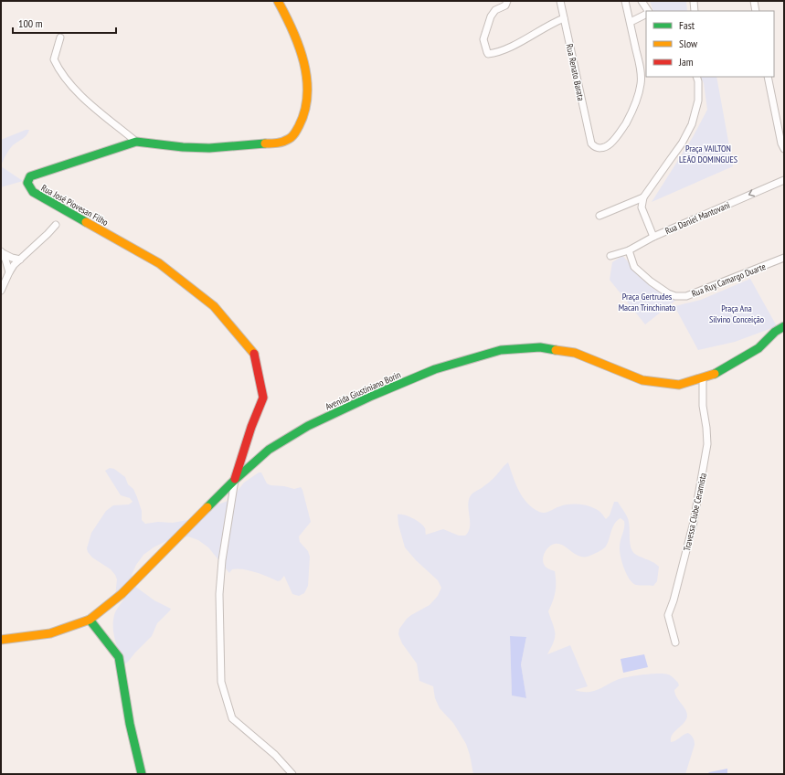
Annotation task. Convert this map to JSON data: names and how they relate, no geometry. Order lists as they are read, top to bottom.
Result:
{
  "streets": {
    "street": [
      "Rua Renato Barata",
      "Rua José Piovesan Filho",
      "Rua Daniel Mantovani",
      "Rua Ruy Camargo Duarte",
      "Avenida Giustiniano Borin",
      "Travessa Clube Ceramista"
    ]
  },
  "crossings": [
    ["Rua José Piovesan Filho", "Avenida Giustiniano Borin"],
    ["Rua Daniel Mantovani", "Rua Ruy Camargo Duarte"],
    ["Avenida Giustiniano Borin", "Travessa Clube Ceramista"]
  ],
  "one_way": ["Rua Daniel Mantovani"],
  "parks": ["Praça VAILTON LEÃO DOMINGUES", "Praça Gertrudes Macan Trinchinato", "Praça Ana Silvino Conceição"],
  "legend": ["Fast", "Slow", "Jam"],
  "scale_bar": "100 m"
}
